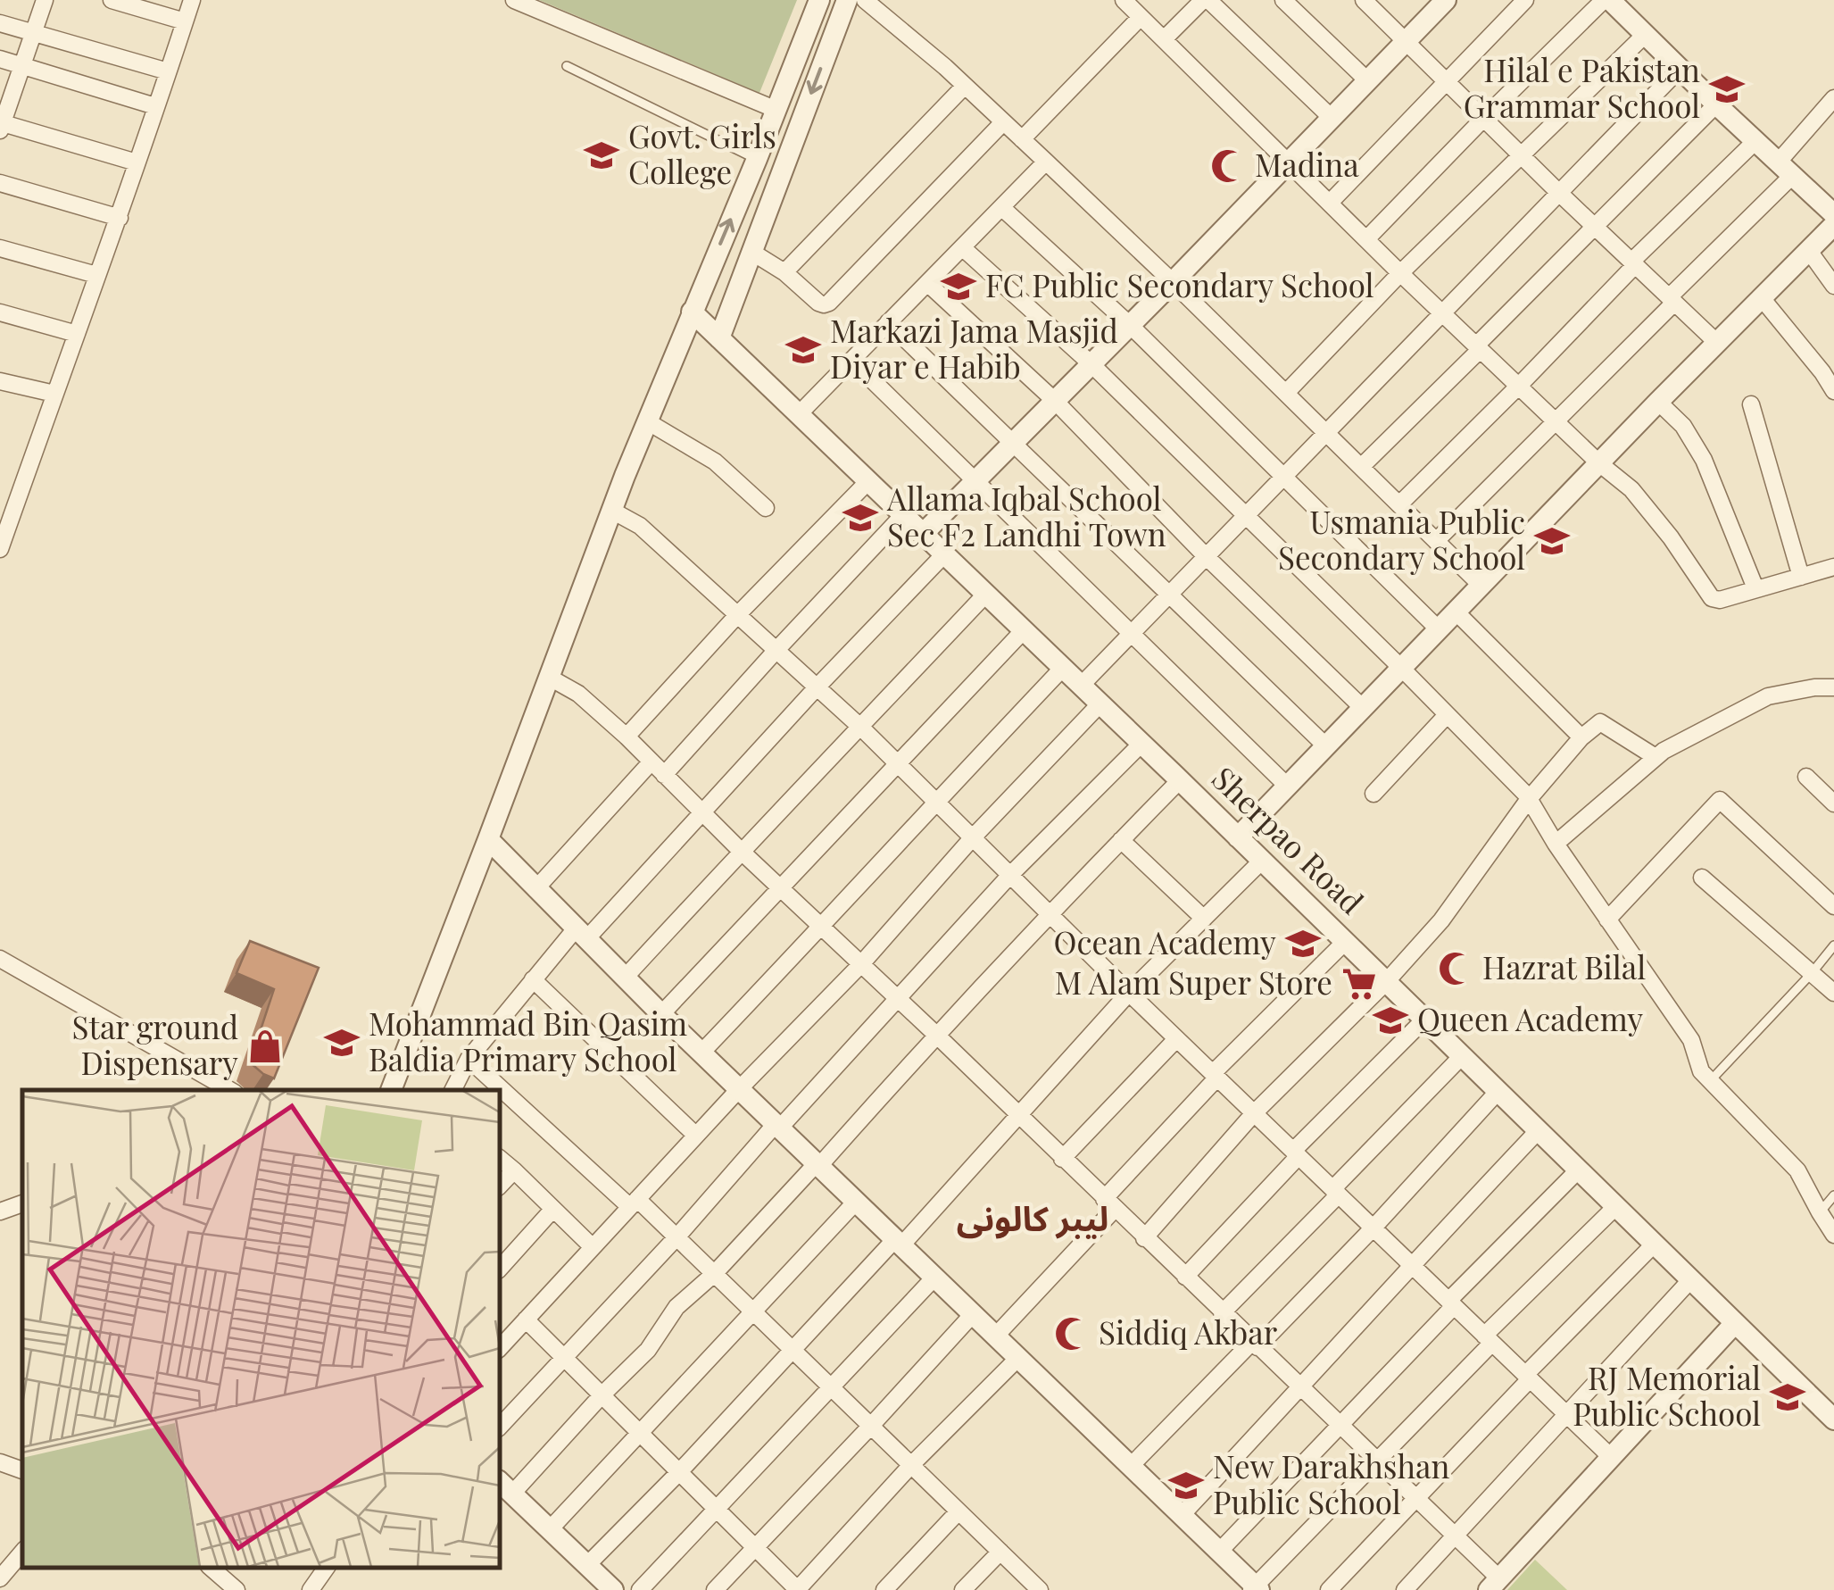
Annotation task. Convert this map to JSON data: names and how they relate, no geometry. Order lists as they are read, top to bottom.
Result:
{
  "streets": {
    "street": ["Sherpao Road"]
  },
  "districts": ["لیبر کالونی"],
  "places": {
    "school or university": [
      "Hilal e Pakistan Grammar School",
      "Govt. Girls College",
      "FC Public Secondary School",
      "Markazi Jama Masjid Diyar e Habib",
      "Allama Iqbal School Sec F2 Landhi Town",
      "Usmania Public Secondary School",
      "Ocean Academy",
      "Queen Academy",
      "Mohammad Bin Qasim Baldia Primary School",
      "RJ Memorial Public School",
      "New Darakhshan Public School"
    ],
    "mosque": ["Madina", "Hazrat Bilal", "Siddiq Akbar"],
    "supermarket": ["M Alam Super Store"],
    "shop": ["Star ground Dispensary"]
  }
}
